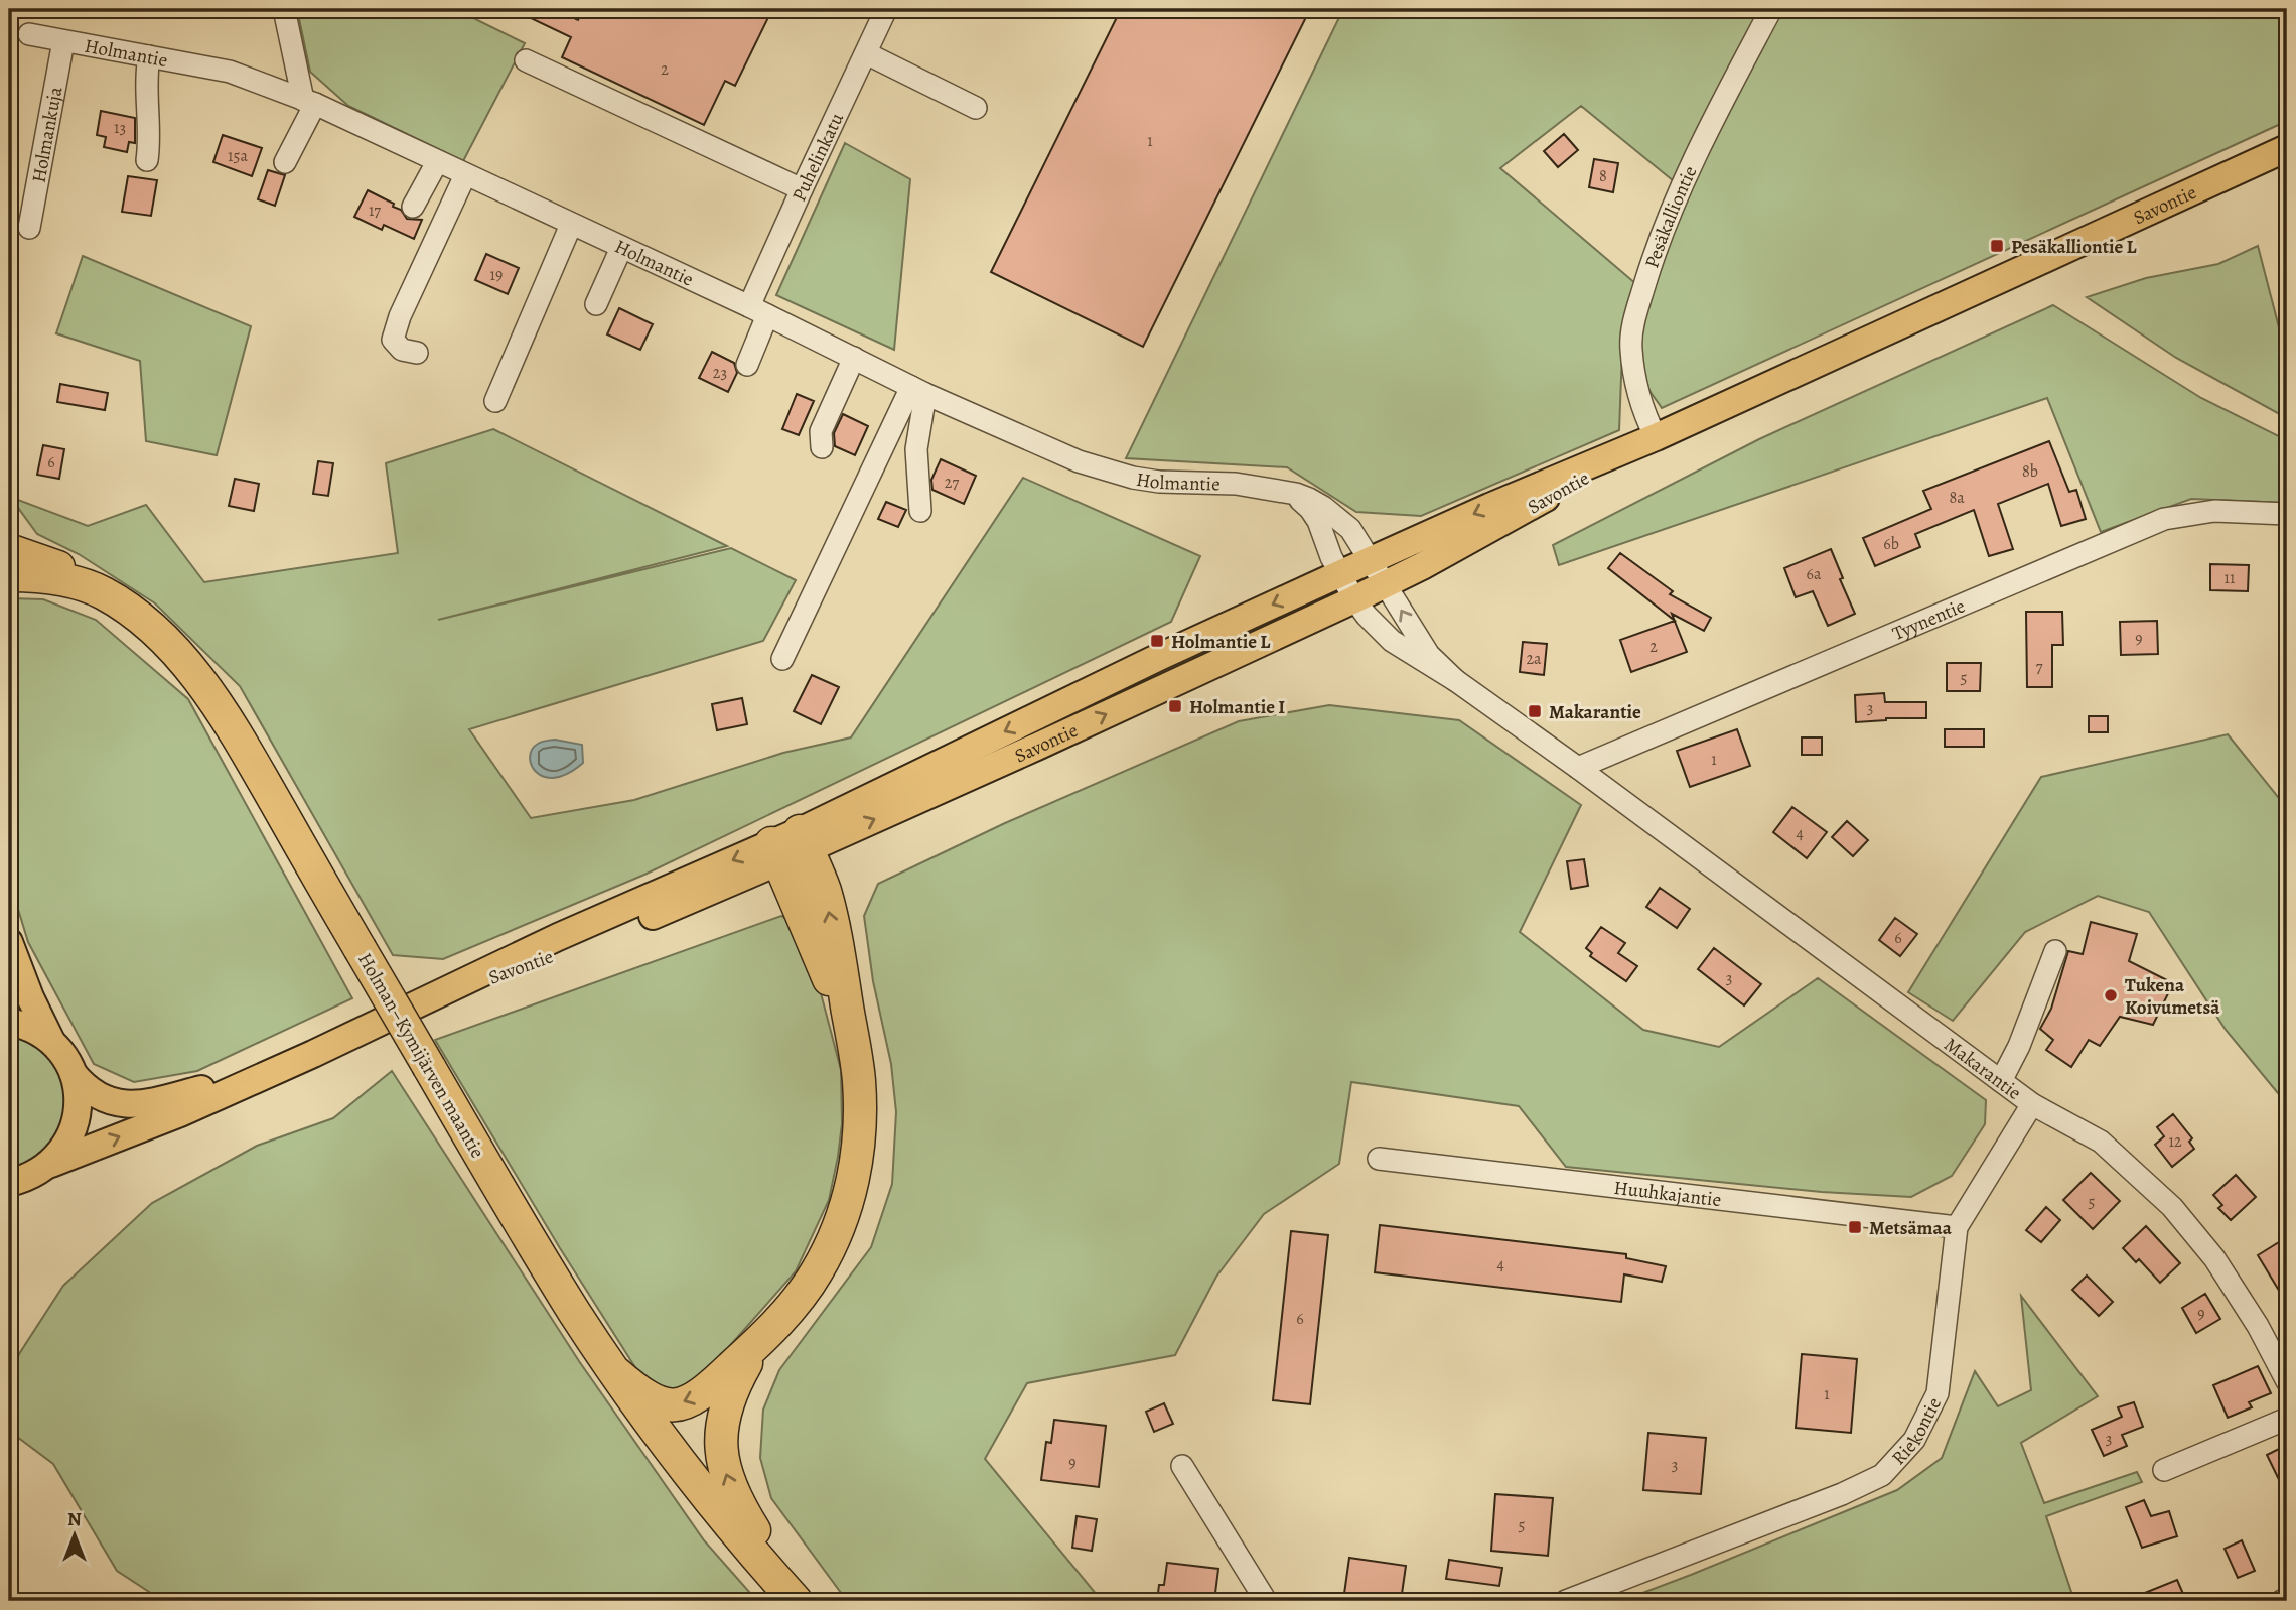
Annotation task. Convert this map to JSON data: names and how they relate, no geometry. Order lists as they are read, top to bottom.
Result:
{
  "streets": {
    "highway": ["Holman–Kymijärven maantie"],
    "main road": ["Savontie"],
    "street": [
      "Holmantie",
      "Holmankuja",
      "Puhelinkatu",
      "Pesäkalliontie",
      "Tyynentie",
      "Makarantie",
      "Huuhkajantie",
      "Riekontie"
    ]
  },
  "crossings": [
    ["Holmantie", "Holmankuja"],
    ["Holmantie", "Puhelinkatu"],
    ["Holmantie", "Savontie"],
    ["Holmantie", "Makarantie"],
    ["Savontie", "Pesäkalliontie"],
    ["Savontie", "Makarantie"],
    ["Tyynentie", "Makarantie"],
    ["Makarantie", "Riekontie"],
    ["Huuhkajantie", "Riekontie"]
  ],
  "places": {
    "transit": [
      "Pesäkalliontie L",
      "Holmantie L",
      "Holmantie I",
      "Makarantie",
      "Metsämaa"
    ],
    "other": ["Tukena Koivumetsä"]
  },
  "house_numbers": [
    "2",
    "13",
    "1",
    "15a",
    "8",
    "17",
    "19",
    "23",
    "6",
    "8b",
    "27",
    "8a",
    "6b",
    "6a",
    "11",
    "9",
    "2",
    "2a",
    "7",
    "5",
    "3",
    "1",
    "4",
    "6",
    "3",
    "12",
    "5",
    "4",
    "9",
    "6",
    "1",
    "3",
    "9",
    "3",
    "5"
  ],
  "north": "top"
}
